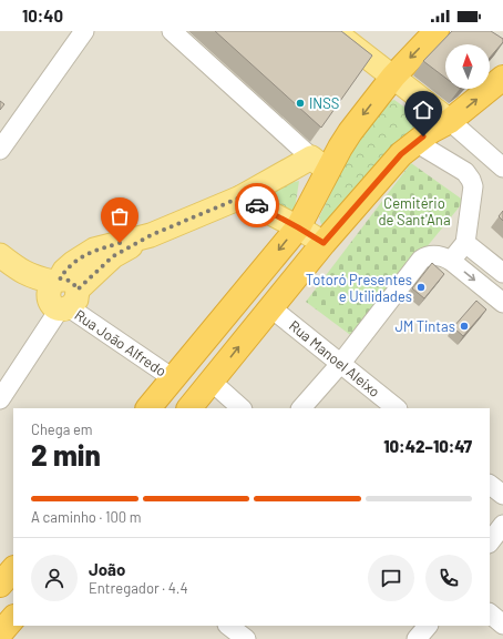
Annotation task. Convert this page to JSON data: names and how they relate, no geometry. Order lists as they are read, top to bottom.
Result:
{
  "streets": {
    "street": ["Rua João Alfredo", "Rua Manoel Aleixo"]
  },
  "parks": ["Cemitério de Sant'Ana"],
  "places": ["INSS", "Totoró Presentes e Utilidades", "JM Tintas"],
  "north": "top",
  "page": {
    "status": "10:40",
    "heading": ["2 min", "Chega em", "10:42–10:47"],
    "panel": ["João", "Entregador · 4.4"],
    "bar": "A caminho · 100 m"
  }
}
